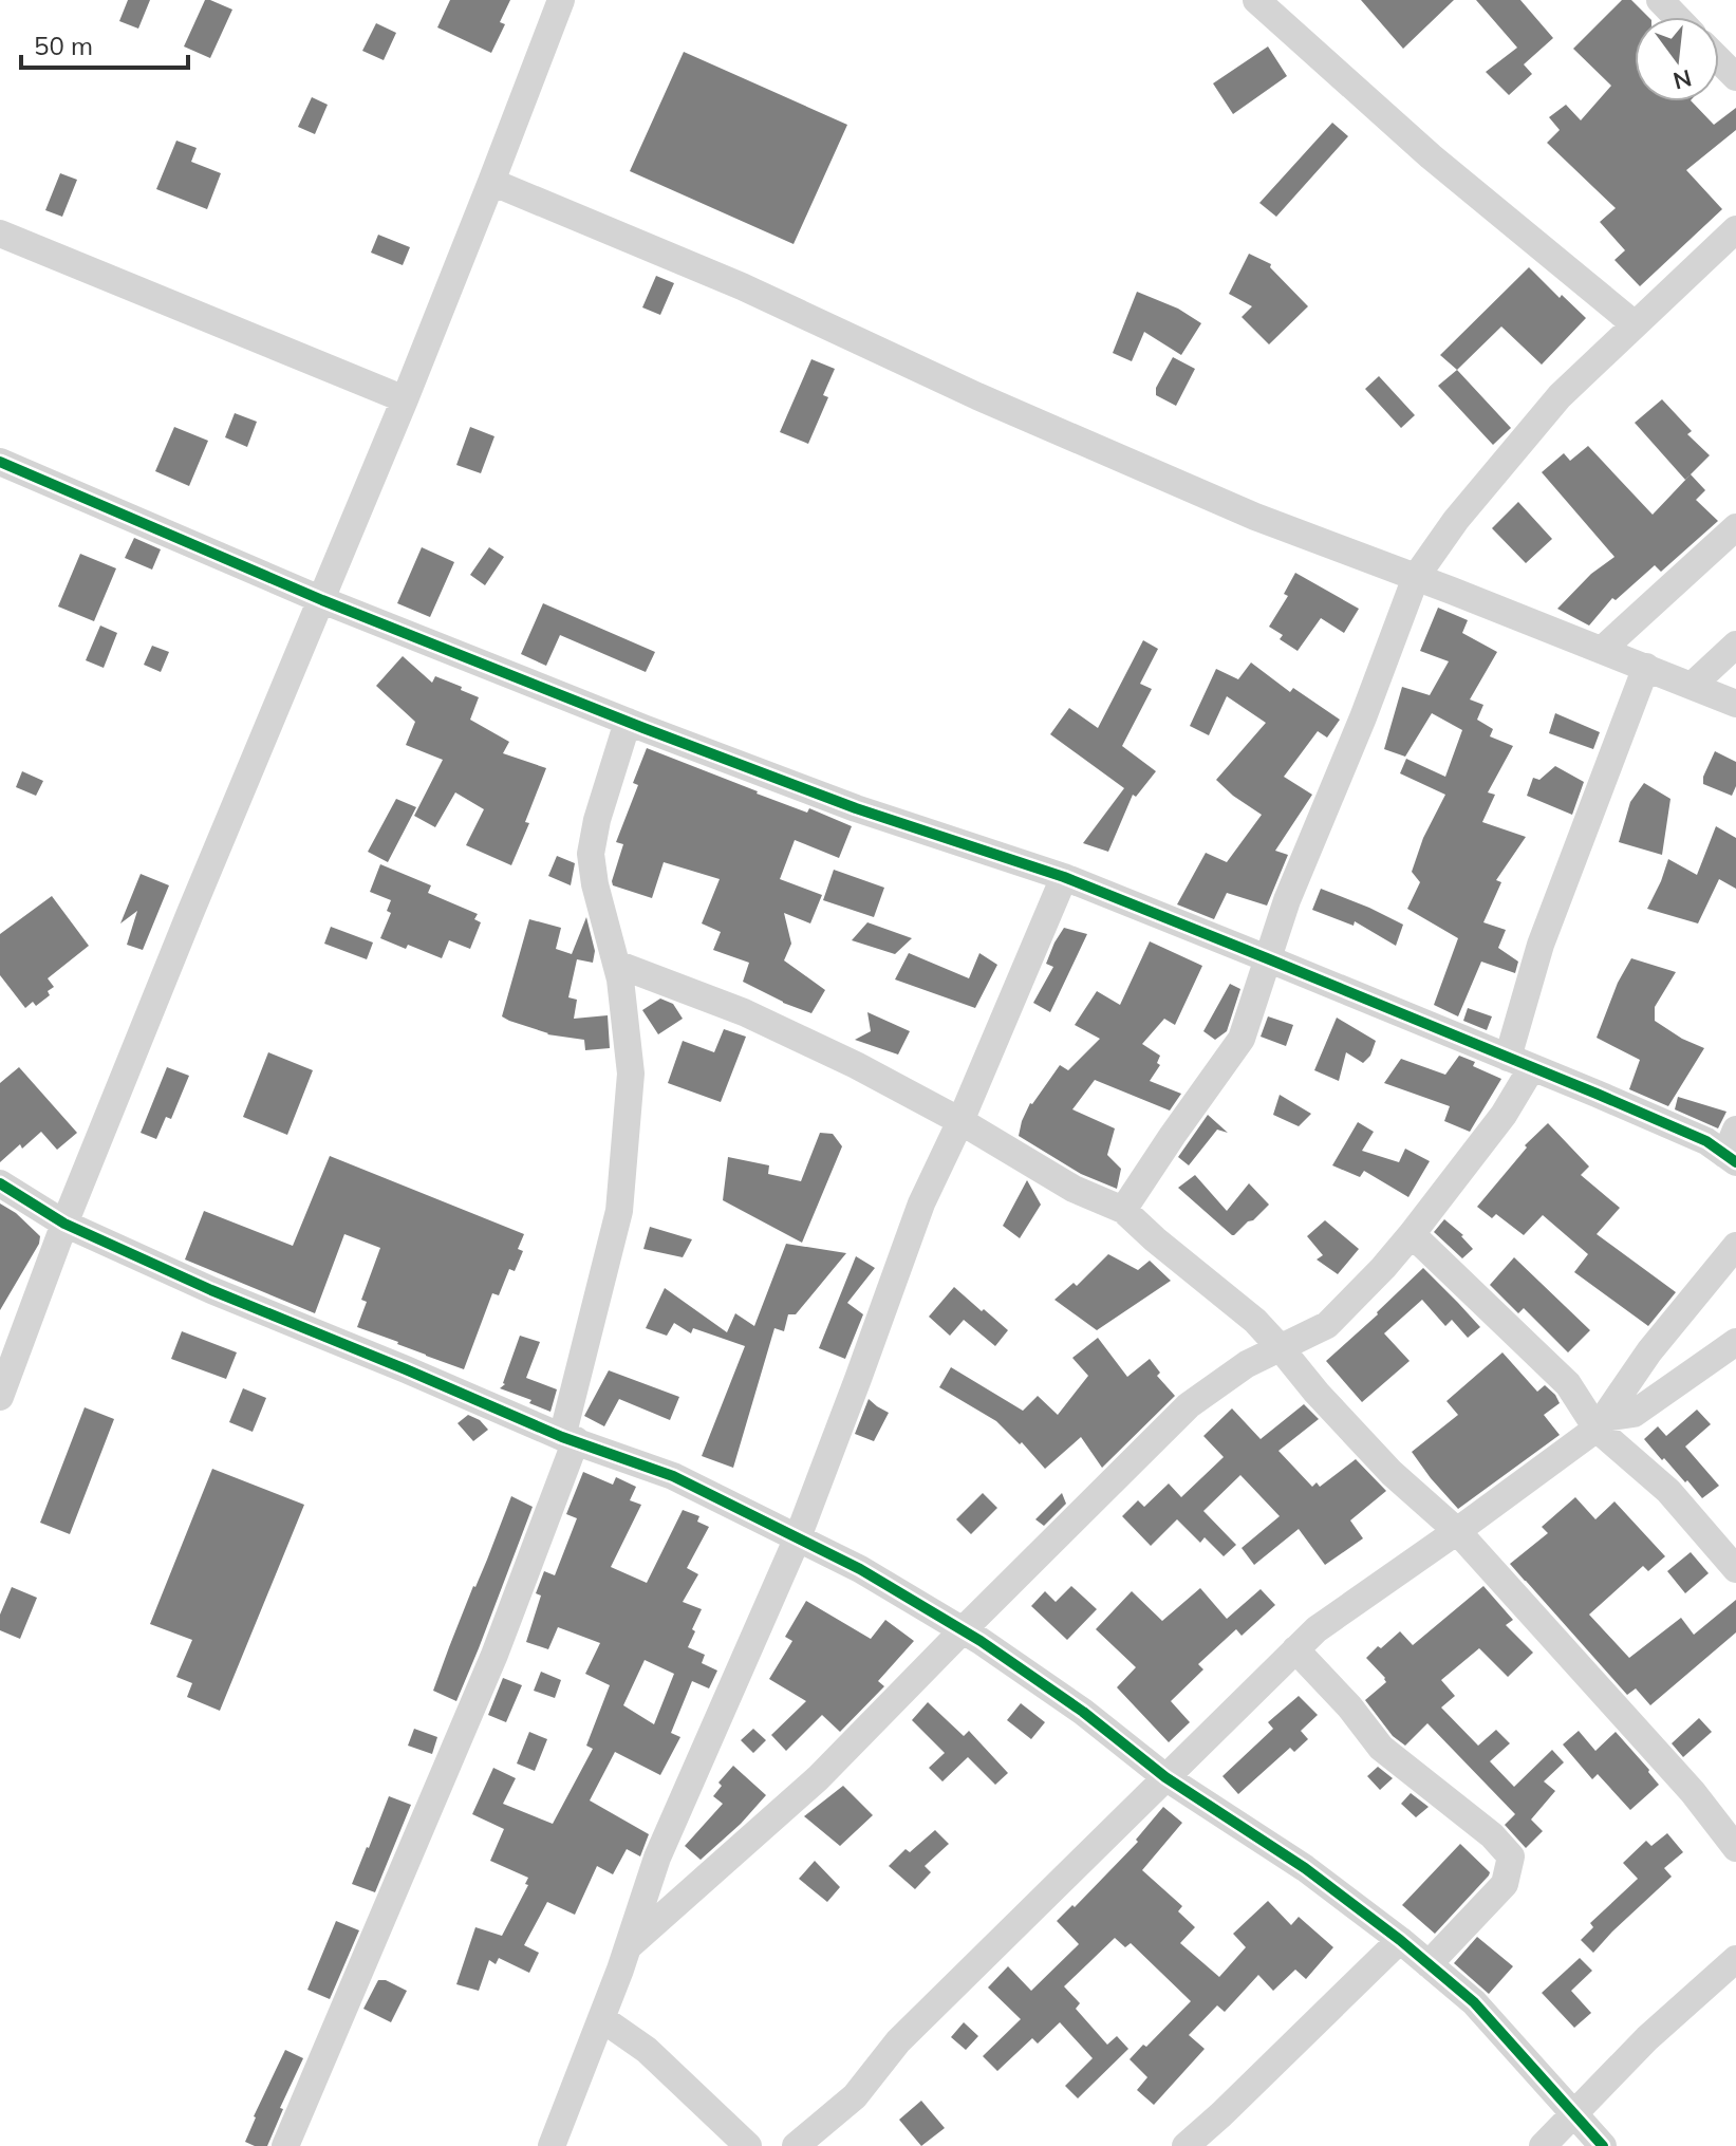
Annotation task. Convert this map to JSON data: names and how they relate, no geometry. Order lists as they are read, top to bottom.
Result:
{
  "scale_bar": "50 m",
  "north": "bottom"
}
